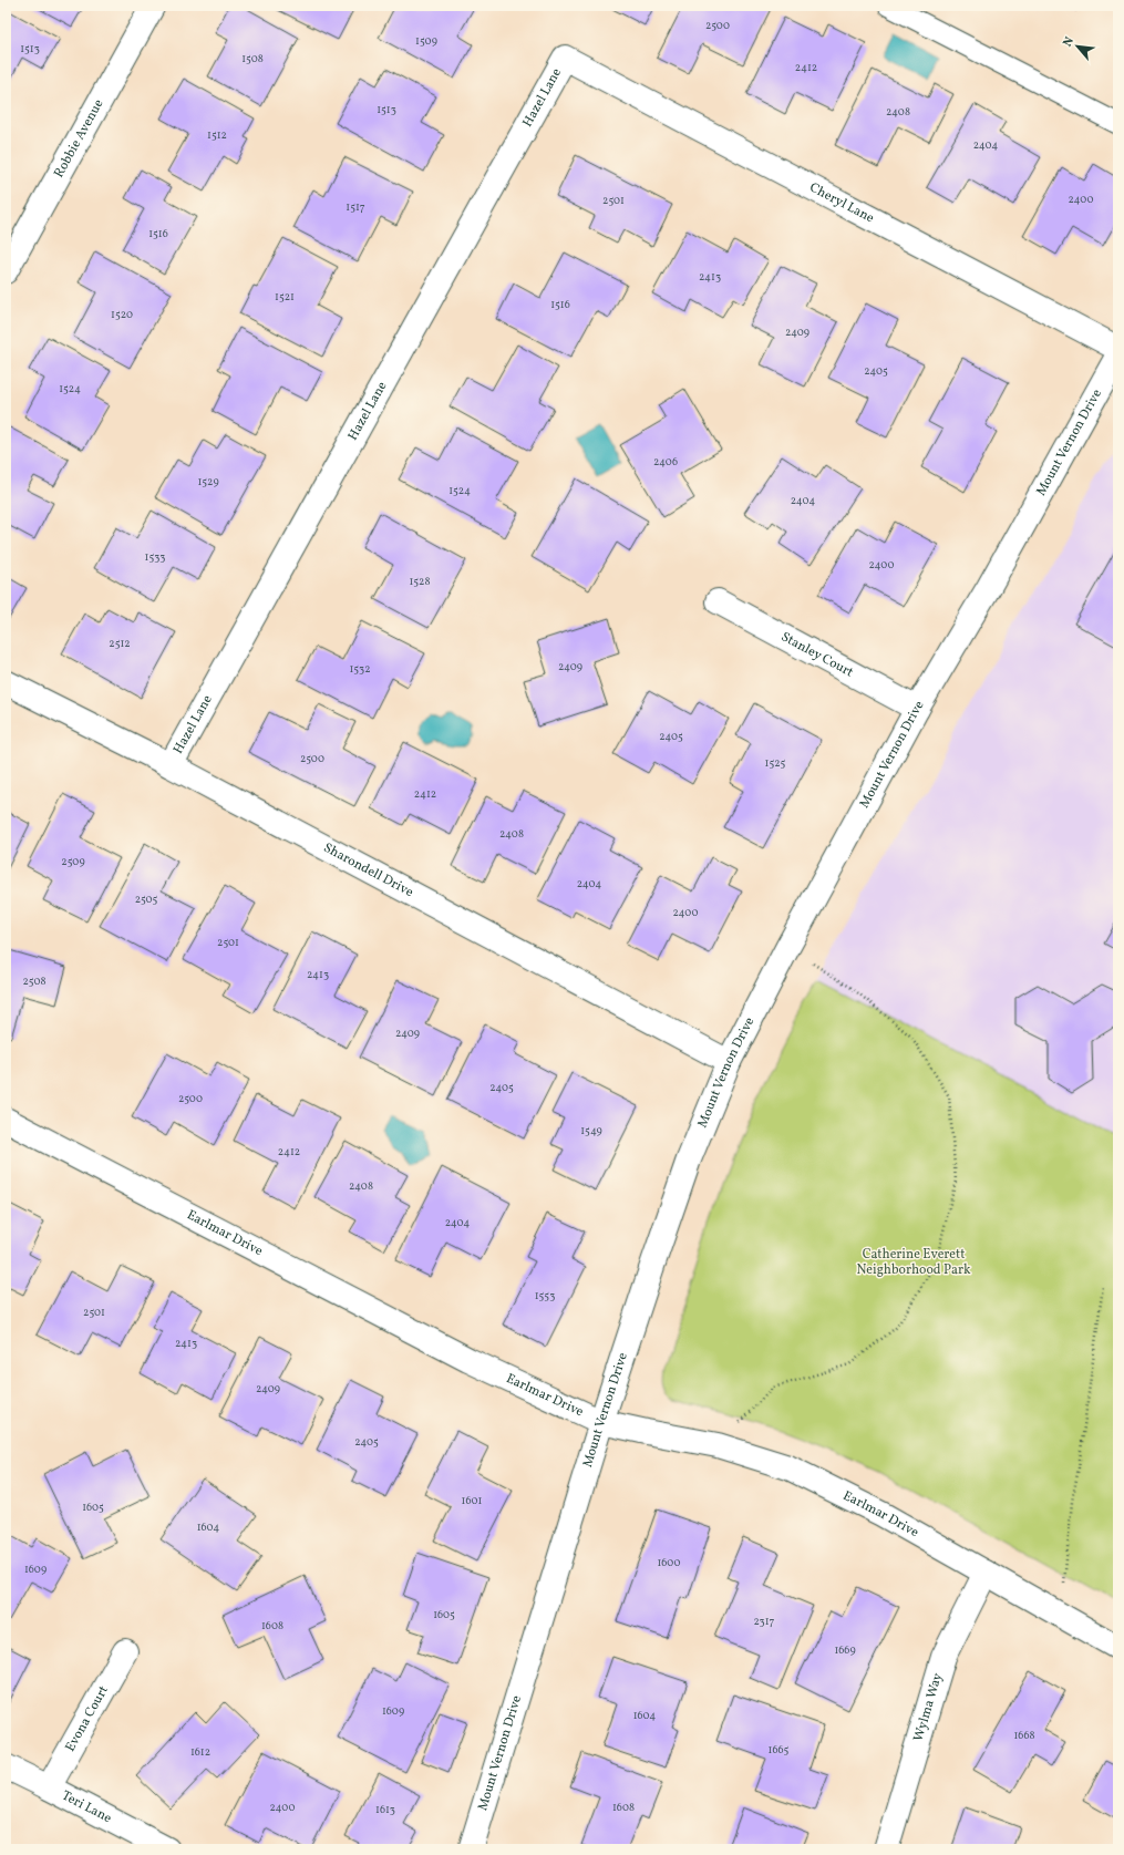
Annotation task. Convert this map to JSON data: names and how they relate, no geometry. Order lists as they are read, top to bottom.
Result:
{
  "streets": {
    "street": [
      "Hazel Lane",
      "Robbie Avenue",
      "Cheryl Lane",
      "Mount Vernon Drive",
      "Stanley Court",
      "Sharondell Drive",
      "Earlmar Drive",
      "Wylma Way",
      "Evona Court",
      "Teri Lane"
    ]
  },
  "crossings": [
    ["Hazel Lane", "Cheryl Lane"],
    ["Hazel Lane", "Sharondell Drive"],
    ["Mount Vernon Drive", "Stanley Court"],
    ["Mount Vernon Drive", "Sharondell Drive"],
    ["Mount Vernon Drive", "Earlmar Drive"],
    ["Earlmar Drive", "Wylma Way"],
    ["Evona Court", "Teri Lane"]
  ],
  "parks": ["Catherine Everett Neighborhood Park"],
  "house_numbers": [
    "2500",
    "1509",
    "1513",
    "1508",
    "2412",
    "1513",
    "2408",
    "1512",
    "2404",
    "2400",
    "2501",
    "1517",
    "1516",
    "2413",
    "1521",
    "1516",
    "1520",
    "2409",
    "2405",
    "1524",
    "2406",
    "1529",
    "1524",
    "2404",
    "1533",
    "2400",
    "1528",
    "2512",
    "2409",
    "1532",
    "2405",
    "2500",
    "1525",
    "2412",
    "2408",
    "2509",
    "2404",
    "2505",
    "2400",
    "2501",
    "2413",
    "2508",
    "2409",
    "2405",
    "2500",
    "1549",
    "2412",
    "2408",
    "2404",
    "1553",
    "2501",
    "2413",
    "2409",
    "2405",
    "1601",
    "1605",
    "1604",
    "1600",
    "1609",
    "1605",
    "2317",
    "1608",
    "1669",
    "1609",
    "1604",
    "1668",
    "1665",
    "1612",
    "2400",
    "1608",
    "1613"
  ],
  "north": "top left"
}
